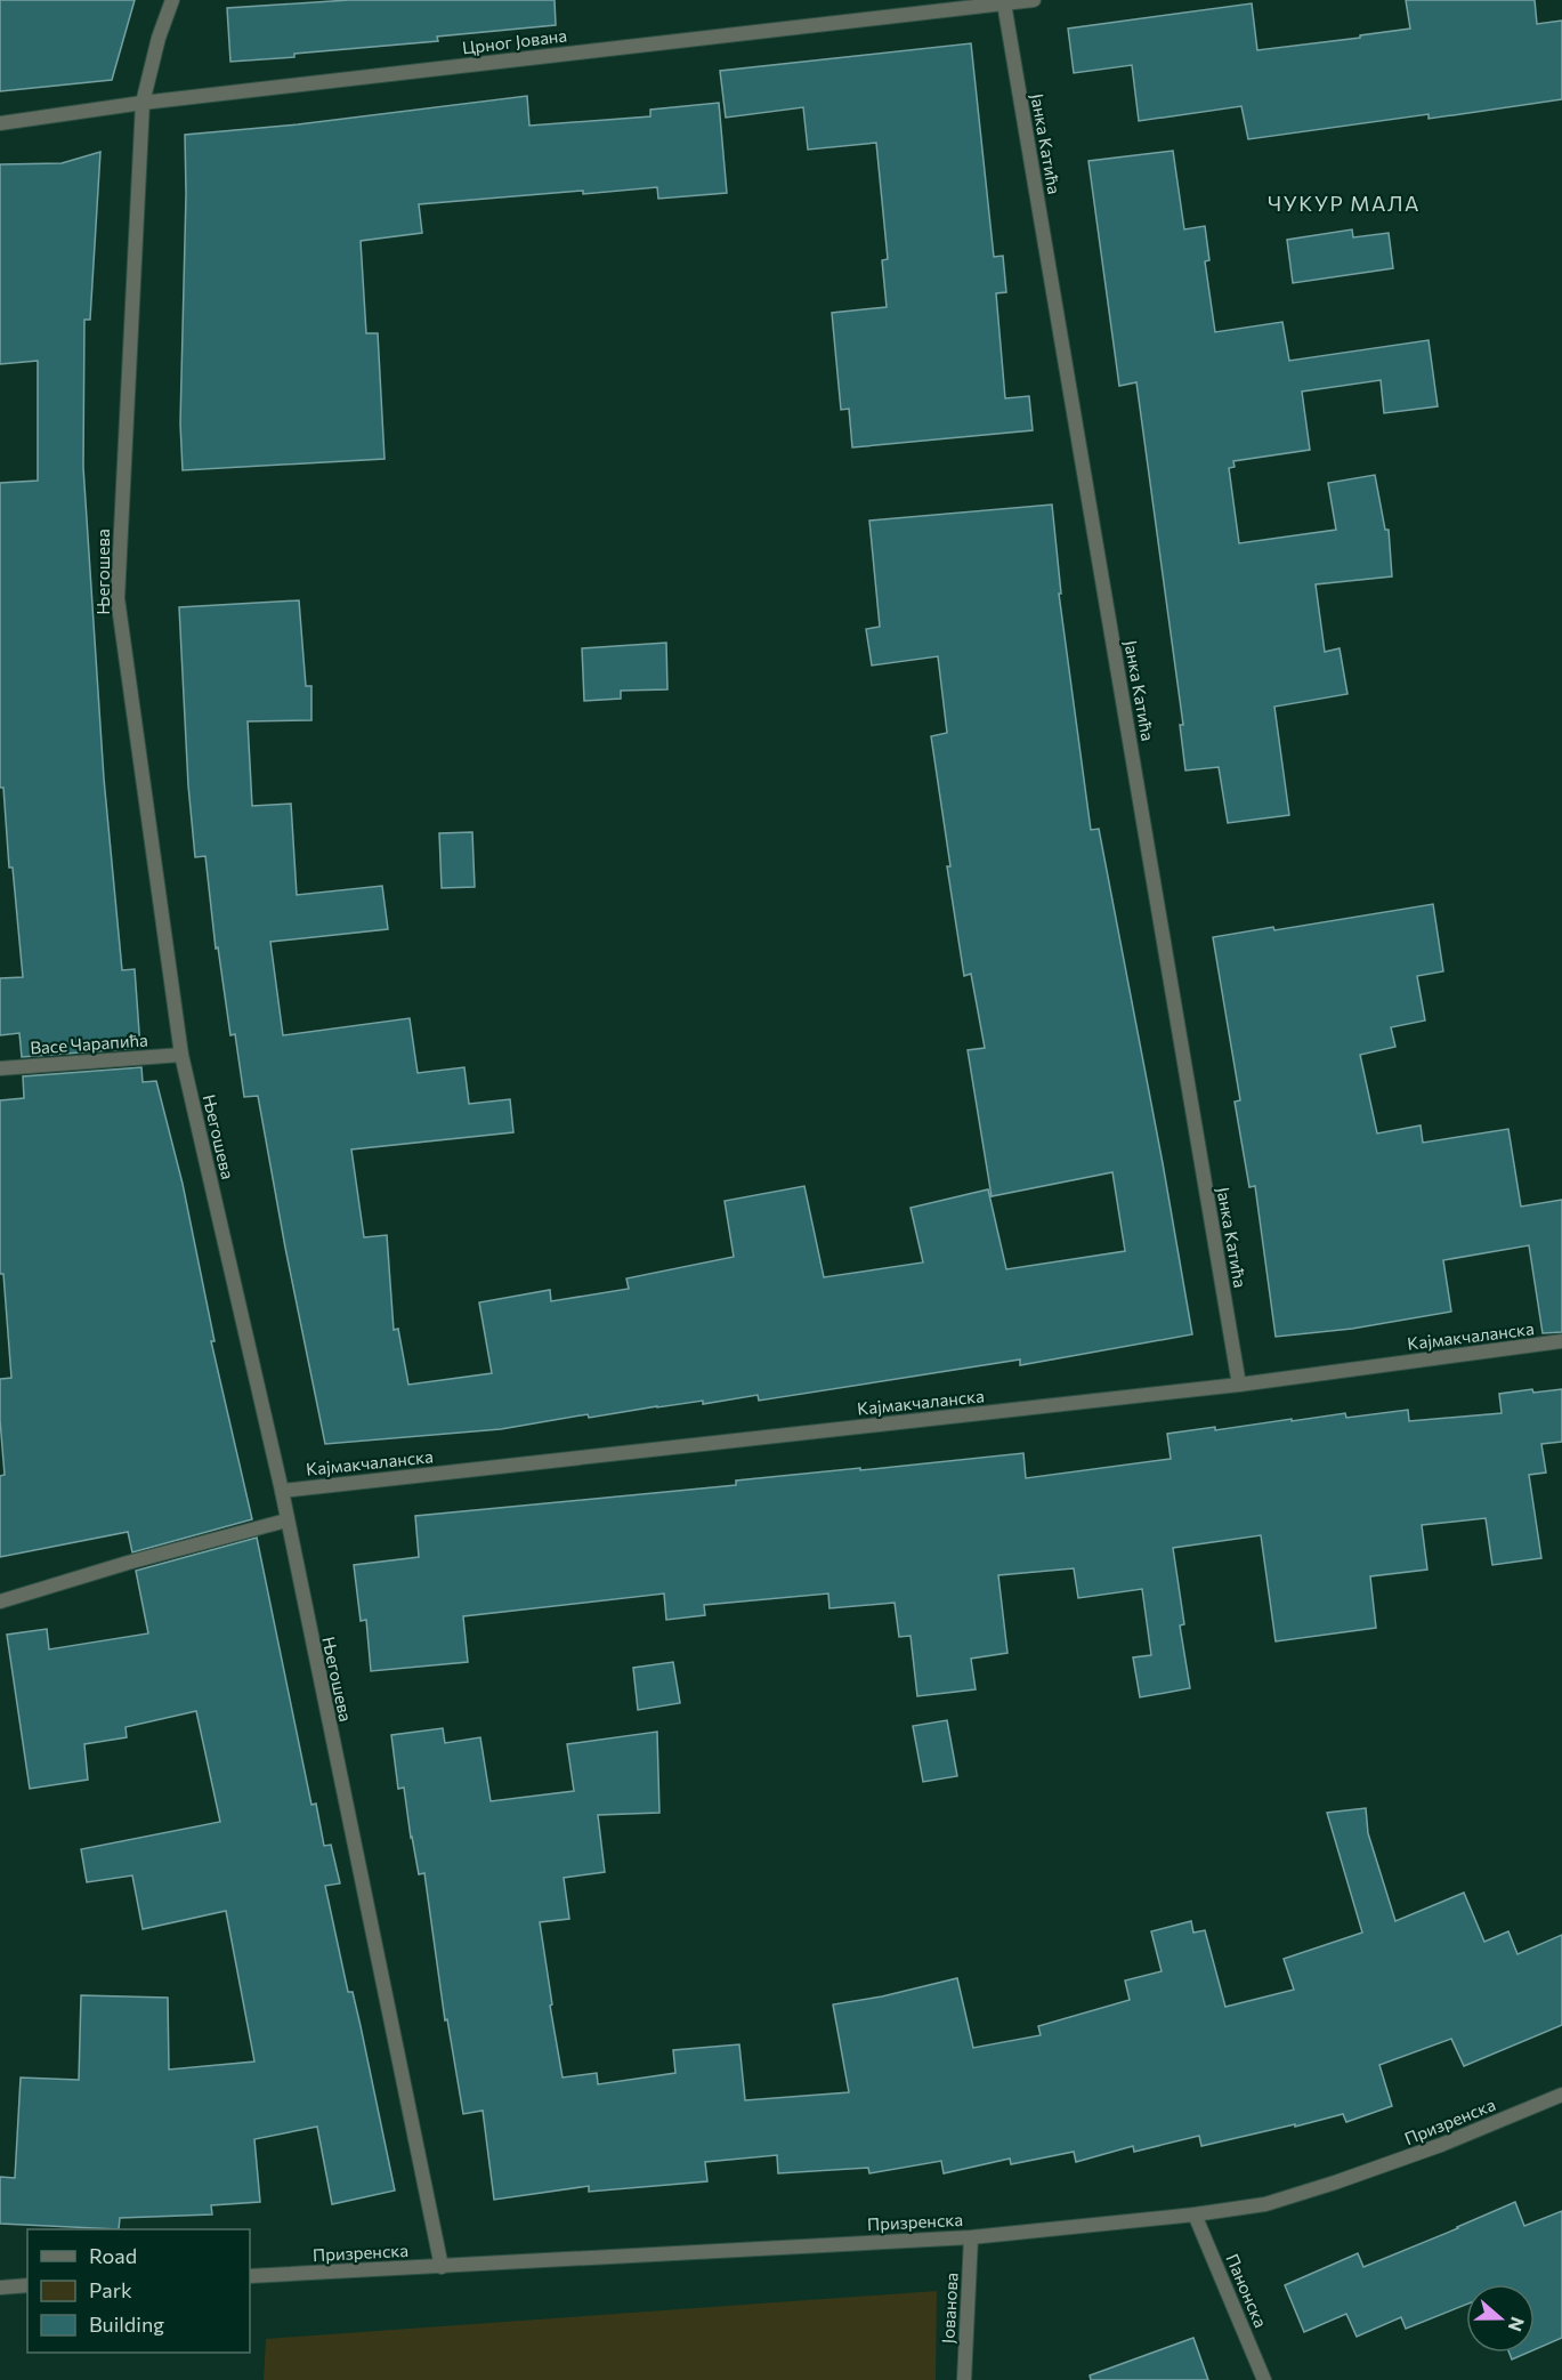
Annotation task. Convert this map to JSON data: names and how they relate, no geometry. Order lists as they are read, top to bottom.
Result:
{
  "streets": {
    "street": [
      "Црног Јована",
      "Јанка Катића",
      "Његошева",
      "Васе Чарапића",
      "Кајмакчаланска",
      "Призренска",
      "Панонска",
      "Јованова"
    ]
  },
  "crossings": [
    ["Црног Јована", "Јанка Катића"],
    ["Црног Јована", "Његошева"],
    ["Јанка Катића", "Кајмакчаланска"],
    ["Његошева", "Васе Чарапића"],
    ["Његошева", "Кајмакчаланска"],
    ["Његошева", "Призренска"],
    ["Призренска", "Панонска"],
    ["Призренска", "Јованова"]
  ],
  "districts": ["ЧУКУР МАЛА"],
  "legend": ["Road", "Park", "Building"],
  "north": "right"
}
